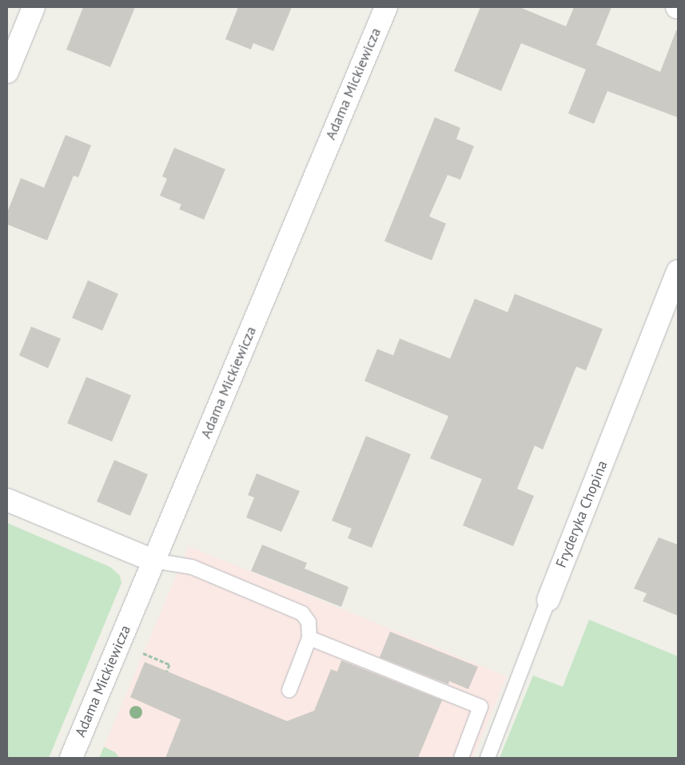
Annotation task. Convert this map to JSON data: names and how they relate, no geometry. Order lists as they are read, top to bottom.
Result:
{
  "streets": {
    "street": ["Adama Mickiewicza", "Fryderyka Chopina"]
  }
}
